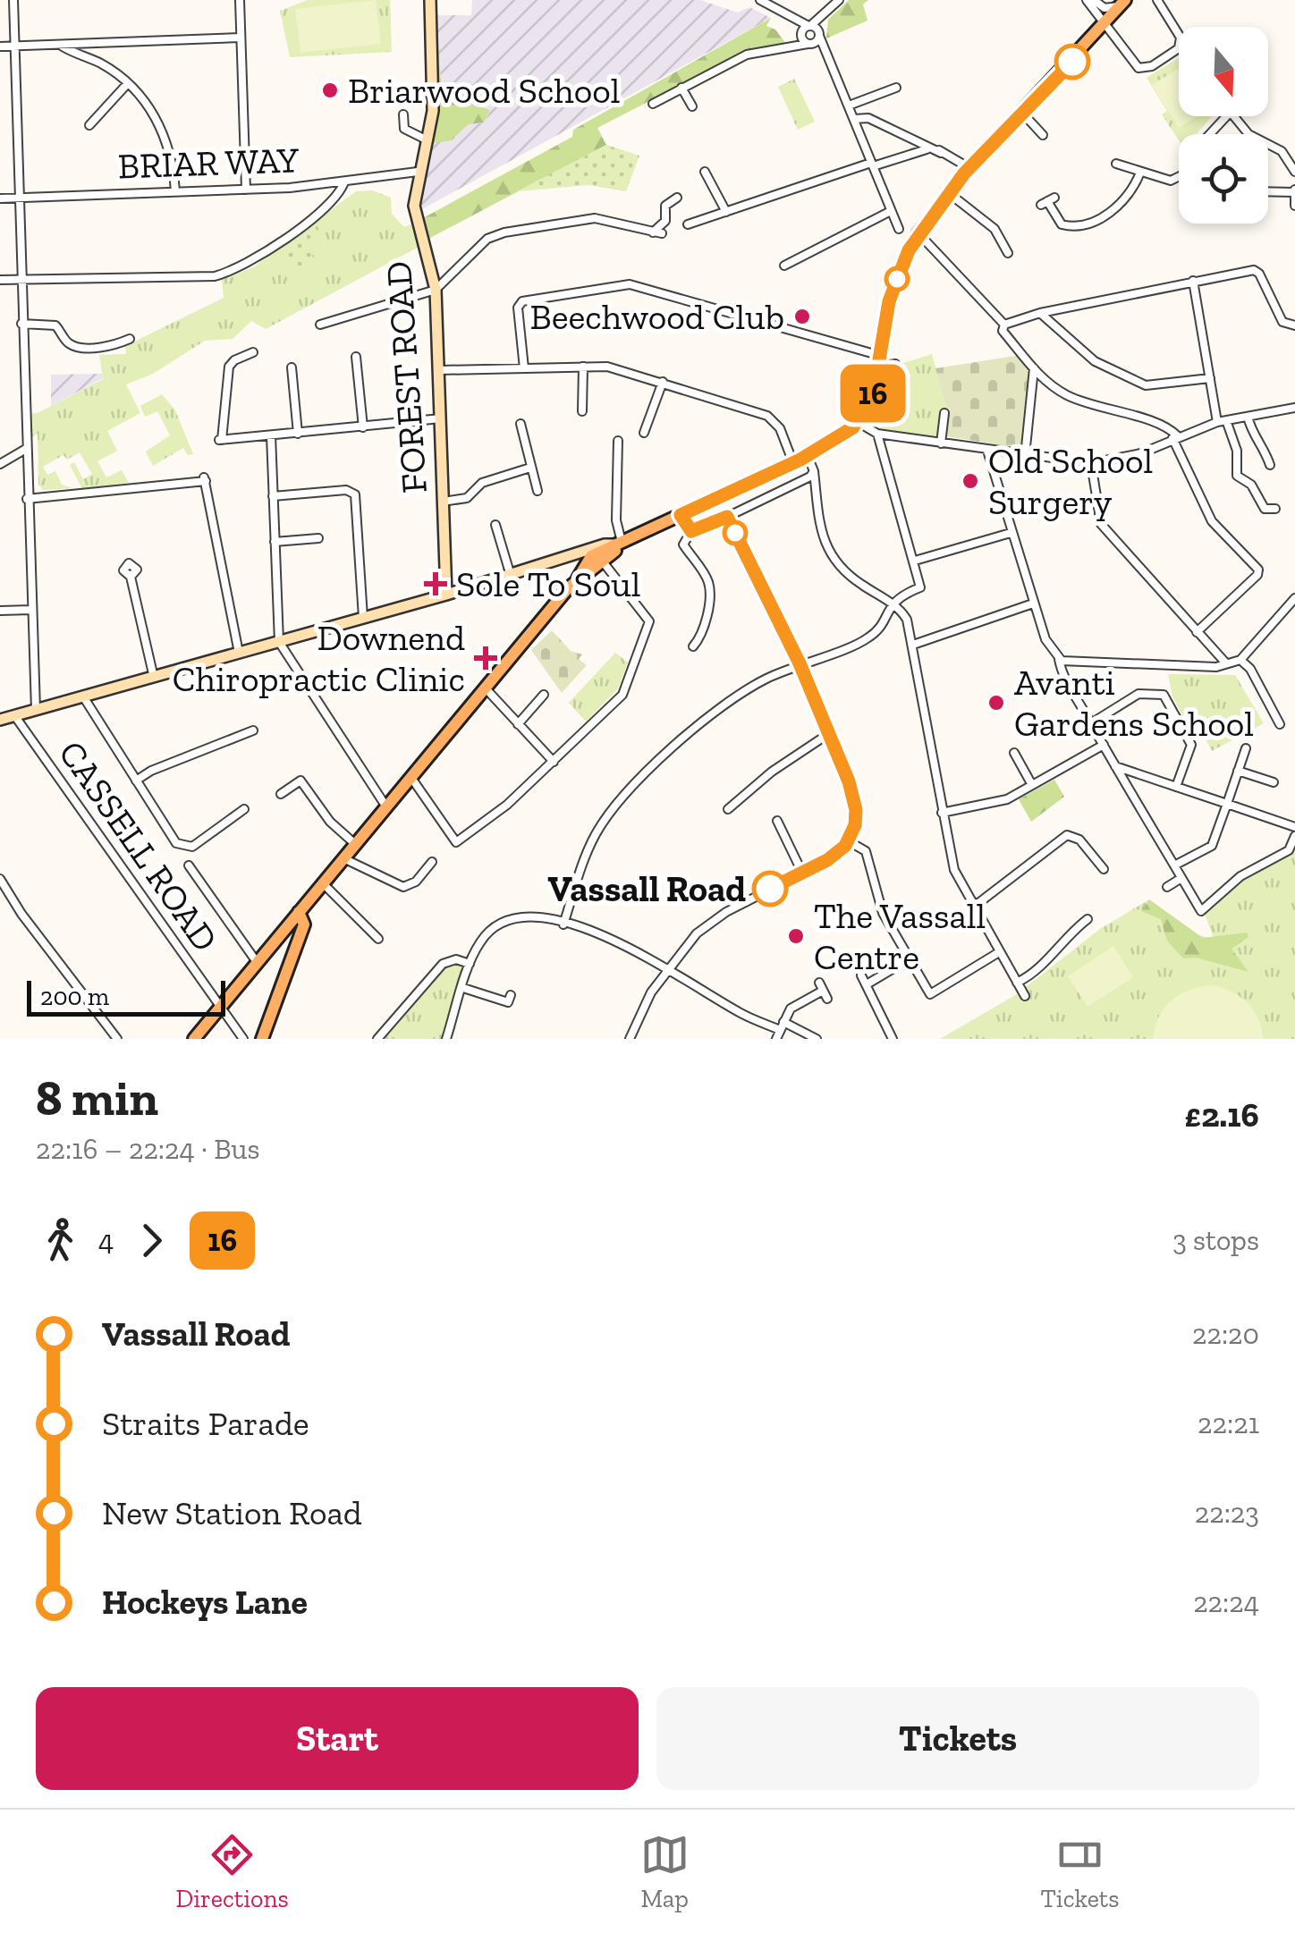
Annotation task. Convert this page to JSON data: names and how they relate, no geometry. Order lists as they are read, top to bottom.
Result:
{
  "streets": {
    "main road": ["FOREST ROAD"],
    "street": ["BRIAR WAY", "CASSELL ROAD"]
  },
  "crossings": [
    ["BRIAR WAY", "FOREST ROAD"]
  ],
  "places": {
    "other": [
      "Briarwood School",
      "Beechwood Club",
      "Old School Surgery",
      "Avanti Gardens School",
      "Vassall Road",
      "The Vassall Centre"
    ],
    "health": ["Sole To Soul", "Downend Chiropractic Clinic"]
  },
  "lines": ["bus line 16"],
  "scale_bar": "200 m",
  "north": "bottom",
  "page": {
    "on_map": "16",
    "scale": "200 m",
    "heading": ["8 min", "22:16 – 22:24 · Bus", "£2.16"],
    "legs": ["4", "16", "3 stops"],
    "list": [
      {
        "name": "Vassall Road",
        "value": "22:20"
      },
      {
        "name": "Straits Parade",
        "value": "22:21"
      },
      {
        "name": "New Station Road",
        "value": "22:23"
      },
      {
        "name": "Hockeys Lane",
        "value": "22:24"
      }
    ],
    "buttons": ["Start", "Tickets"],
    "tabs": ["Directions", "Map", "Tickets"]
  }
}
